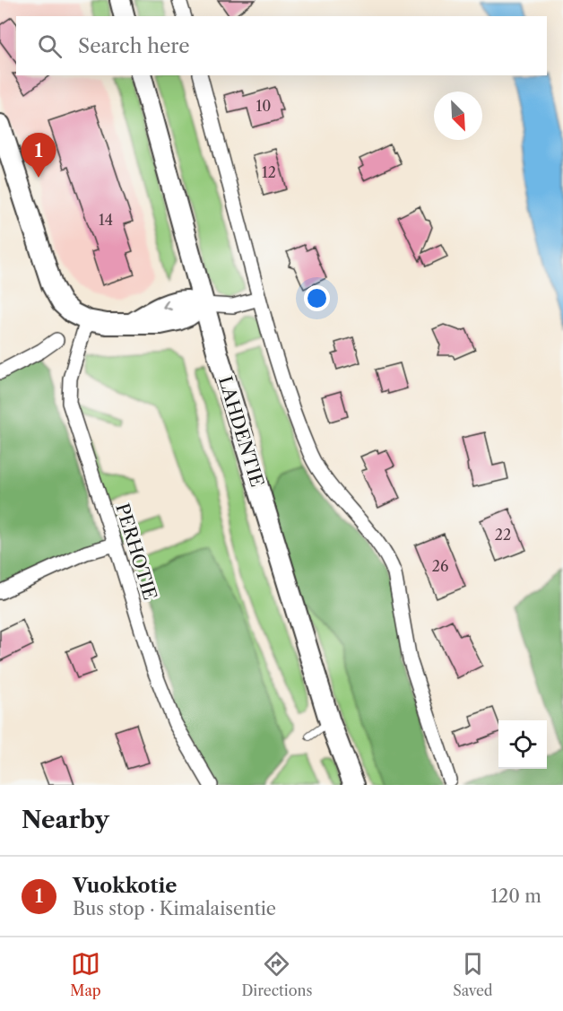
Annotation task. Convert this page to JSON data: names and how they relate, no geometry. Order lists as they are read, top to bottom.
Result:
{
  "streets": {
    "main road": ["LAHDENTIE"],
    "street": ["PERHOTIE"]
  },
  "house_numbers": [
    "10",
    "12",
    "14",
    "22",
    "26"
  ],
  "north": "bottom right",
  "page": {
    "search": "Search here",
    "pins": "1",
    "heading": "Nearby",
    "list": [
      {
        "mark": "1",
        "name": "Vuokkotie",
        "note": "Bus stop · Kimalaisentie",
        "value": "120 m"
      }
    ],
    "nav": ["Map", "Directions", "Saved"]
  }
}
